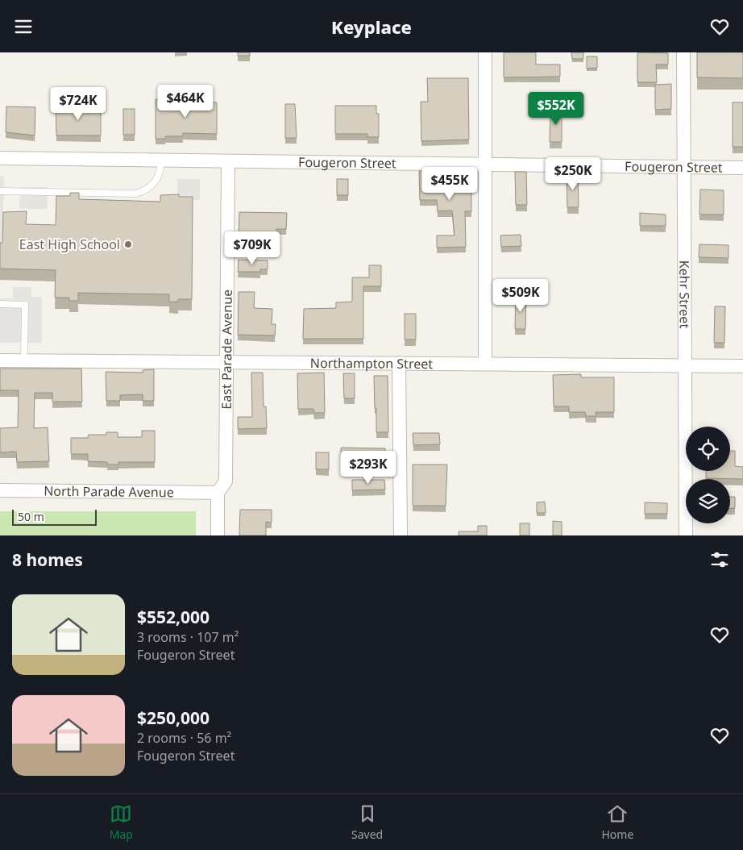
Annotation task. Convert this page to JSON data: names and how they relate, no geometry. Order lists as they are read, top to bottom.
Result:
{
  "streets": {
    "street": [
      "Fougeron Street",
      "Kehr Street",
      "East Parade Avenue",
      "Northampton Street",
      "North Parade Avenue"
    ]
  },
  "crossings": [
    ["Fougeron Street", "Kehr Street"],
    ["Fougeron Street", "East Parade Avenue"],
    ["Kehr Street", "Northampton Street"],
    ["East Parade Avenue", "Northampton Street"],
    ["East Parade Avenue", "North Parade Avenue"]
  ],
  "places": ["East High School"],
  "scale_bar": "50 m",
  "page": {
    "header": "Keyplace",
    "price": [
      "$464K",
      "$724K",
      "$552K",
      "$250K",
      "$455K",
      "$709K",
      "$509K",
      "$293K"
    ],
    "scale": "50 m",
    "heading": "8 homes",
    "list": [
      {
        "name": "$552,000",
        "note": "3 rooms · 107 m² · Fougeron Street"
      },
      {
        "name": "$250,000",
        "note": "2 rooms · 56 m² · Fougeron Street"
      }
    ],
    "tabs": ["Map", "Saved", "Home"]
  }
}
